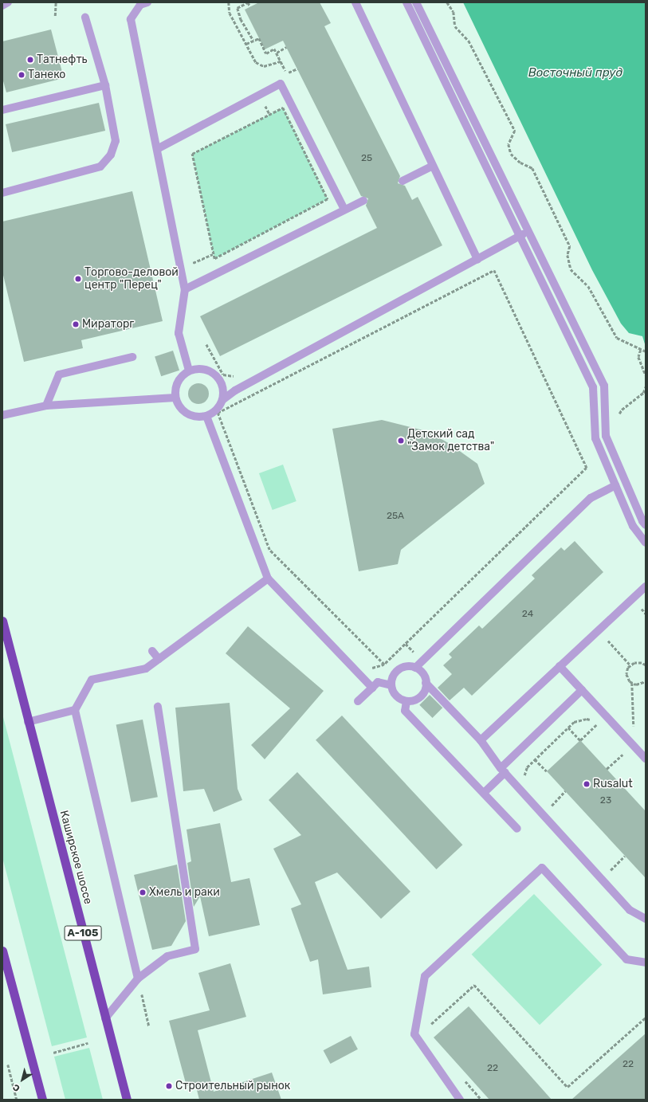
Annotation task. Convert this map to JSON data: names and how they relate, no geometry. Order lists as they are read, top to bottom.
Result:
{
  "streets": {
    "highway": ["Каширское шоссе", "А-105"]
  },
  "water": ["Восточный пруд"],
  "places": [
    "Татнефть",
    "Танеко",
    "Торгово-деловой центр \"Перец\"",
    "Мираторг",
    "Детский сад \"Замок детства\"",
    "Rusalut",
    "Хмель и раки",
    "Строительный рынок"
  ],
  "house_numbers": [
    "25",
    "25А",
    "24",
    "23",
    "22",
    "22"
  ],
  "north": "bottom left"
}
